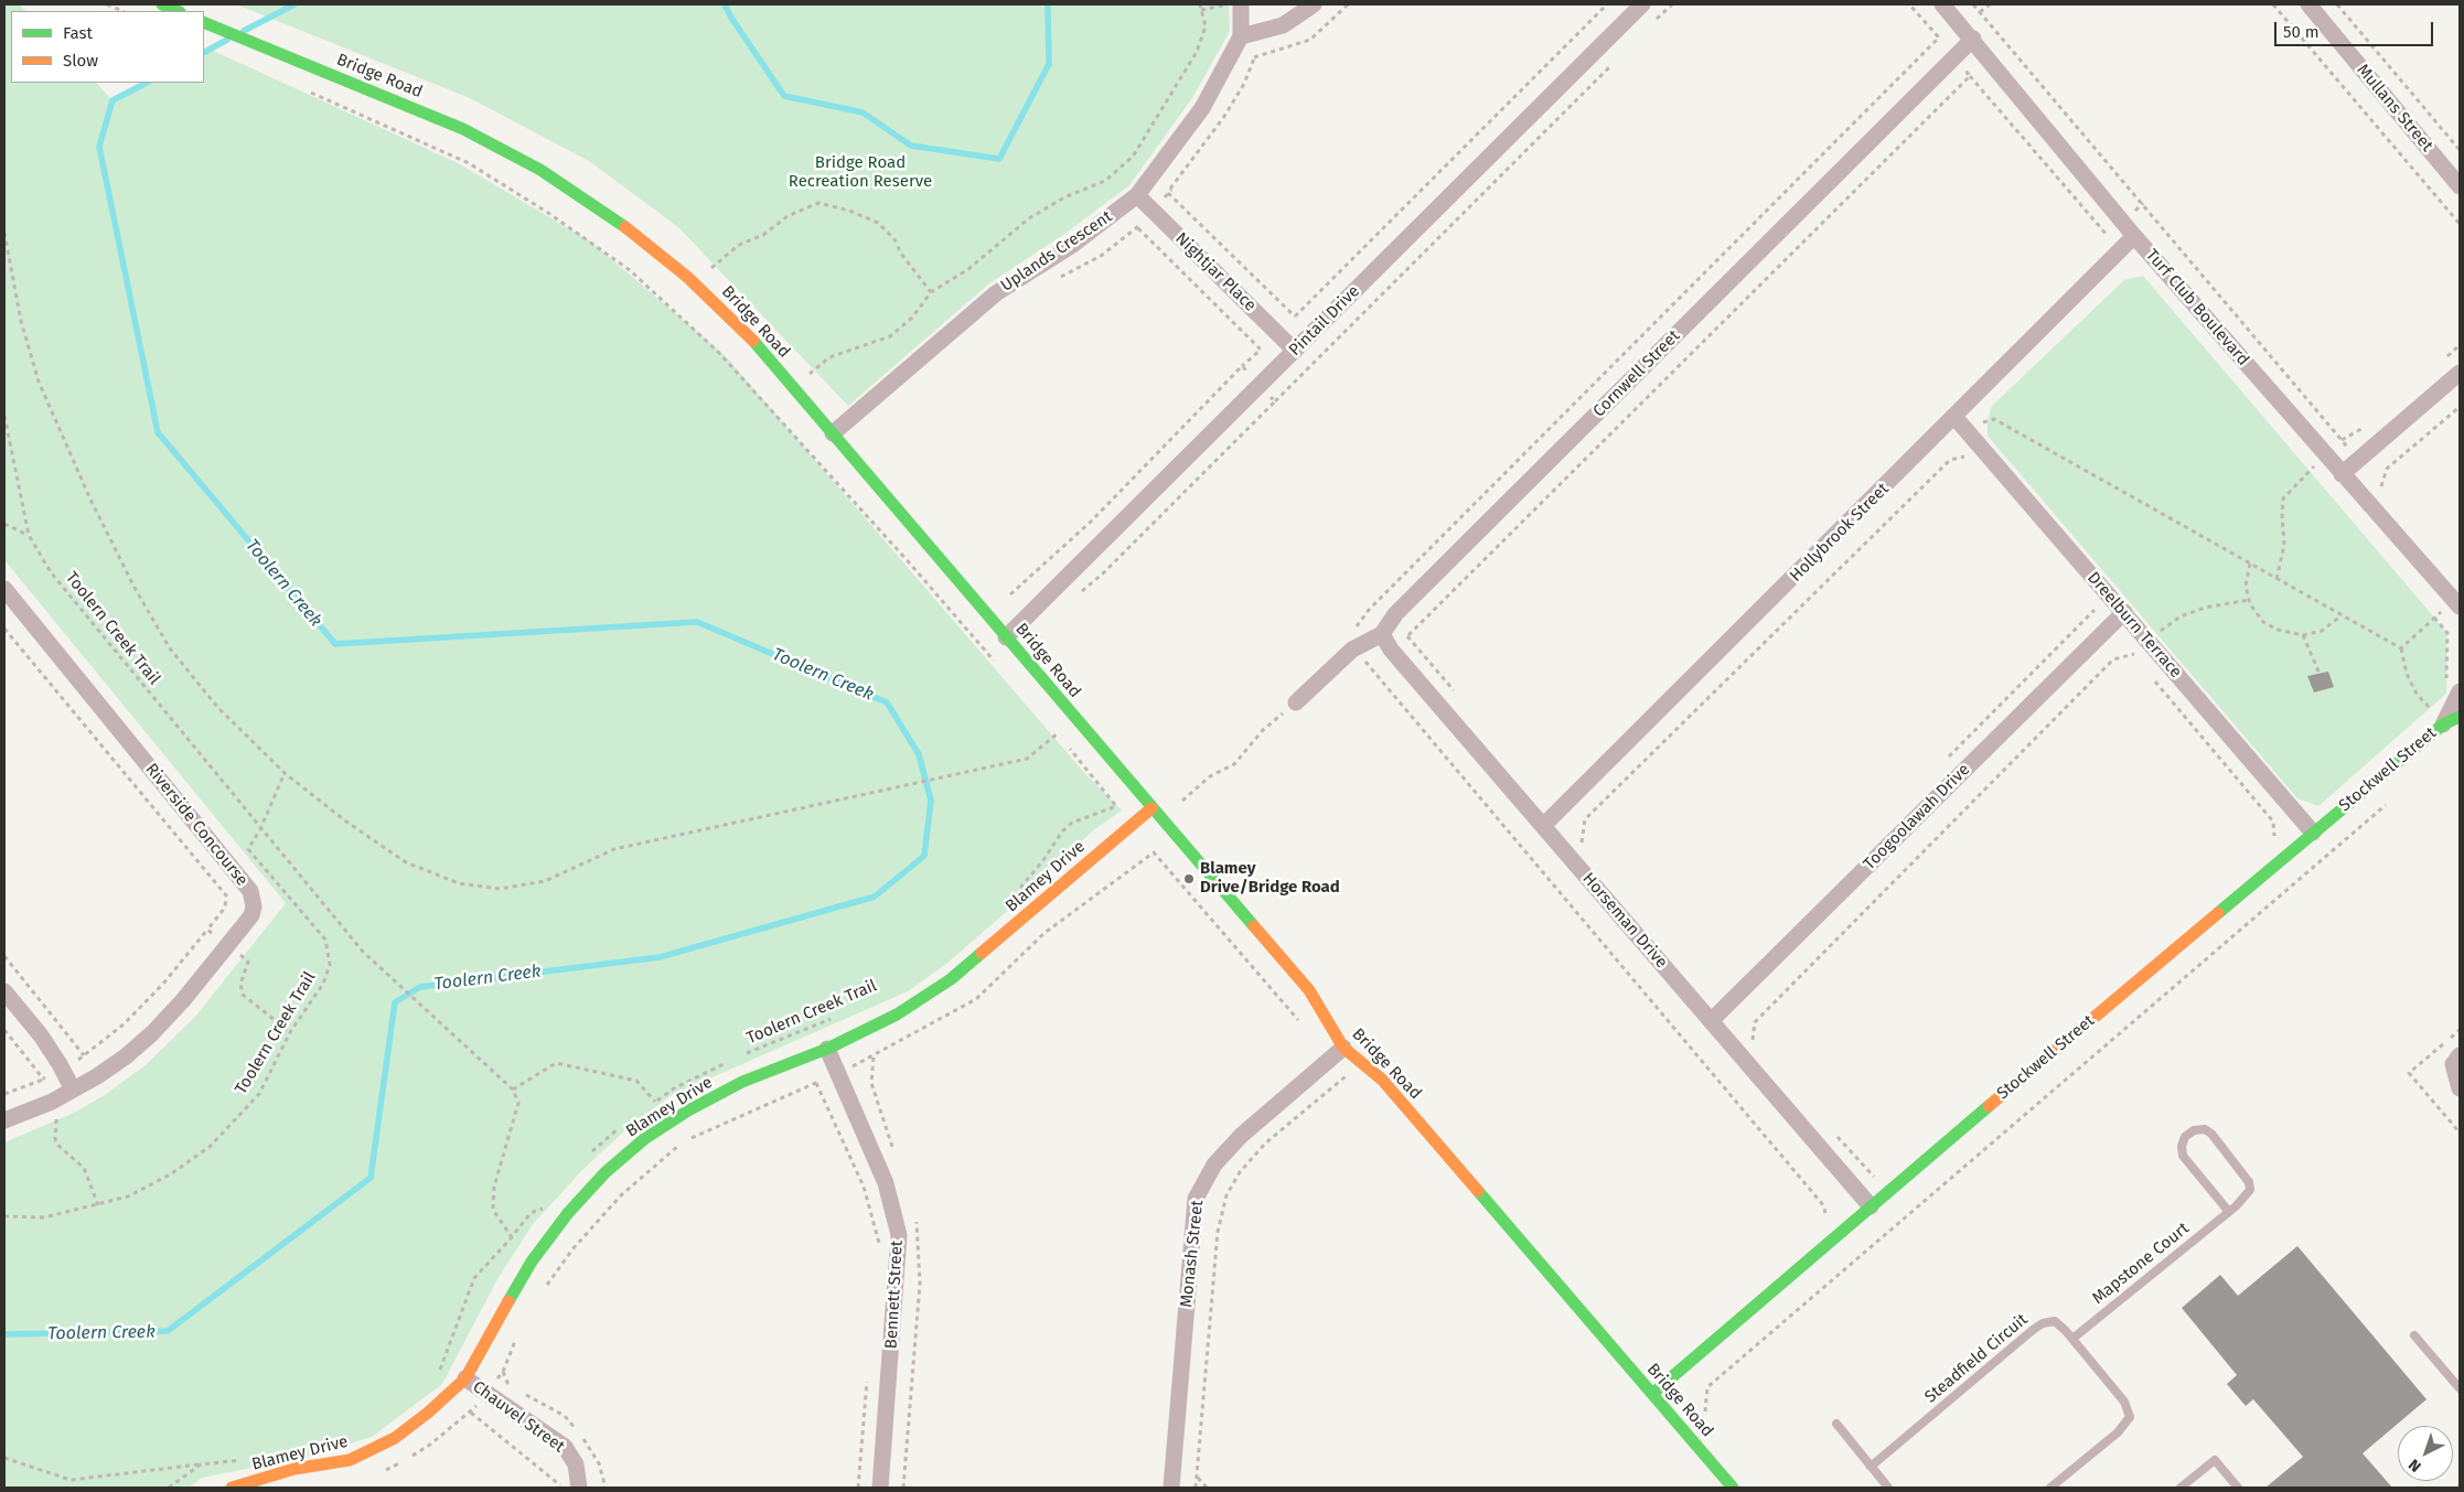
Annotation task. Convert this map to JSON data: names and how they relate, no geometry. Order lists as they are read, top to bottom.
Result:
{
  "streets": {
    "street": [
      "Bridge Road",
      "Mullans Street",
      "Uplands Crescent",
      "Nightjar Place",
      "Turf Club Boulevard",
      "Pintail Drive",
      "Cornwell Street",
      "Hollybrook Street",
      "Dreelburn Terrace",
      "Stockwell Street",
      "Toogoolawah Drive",
      "Riverside Concourse",
      "Blamey Drive",
      "Horseman Drive",
      "Monash Street",
      "Bennett Street",
      "Chauvel Street"
    ],
    "lane": ["Mapstone Court", "Steadfield Circuit"],
    "path": ["Toolern Creek Trail"]
  },
  "crossings": [
    ["Bridge Road", "Uplands Crescent"],
    ["Bridge Road", "Pintail Drive"],
    ["Bridge Road", "Stockwell Street"],
    ["Bridge Road", "Blamey Drive"],
    ["Bridge Road", "Monash Street"],
    ["Uplands Crescent", "Nightjar Place"],
    ["Nightjar Place", "Pintail Drive"],
    ["Turf Club Boulevard", "Cornwell Street"],
    ["Turf Club Boulevard", "Hollybrook Street"],
    ["Cornwell Street", "Horseman Drive"],
    ["Hollybrook Street", "Dreelburn Terrace"],
    ["Hollybrook Street", "Horseman Drive"],
    ["Dreelburn Terrace", "Stockwell Street"],
    ["Dreelburn Terrace", "Toogoolawah Drive"],
    ["Stockwell Street", "Horseman Drive"],
    ["Toogoolawah Drive", "Horseman Drive"],
    ["Blamey Drive", "Bennett Street"],
    ["Blamey Drive", "Chauvel Street"],
    ["Mapstone Court", "Steadfield Circuit"]
  ],
  "water": ["Toolern Creek"],
  "parks": ["Bridge Road Recreation Reserve"],
  "places": ["Blamey Drive/Bridge Road"],
  "legend": ["Fast", "Slow"],
  "scale_bar": "50 m",
  "north": "bottom left"
}
